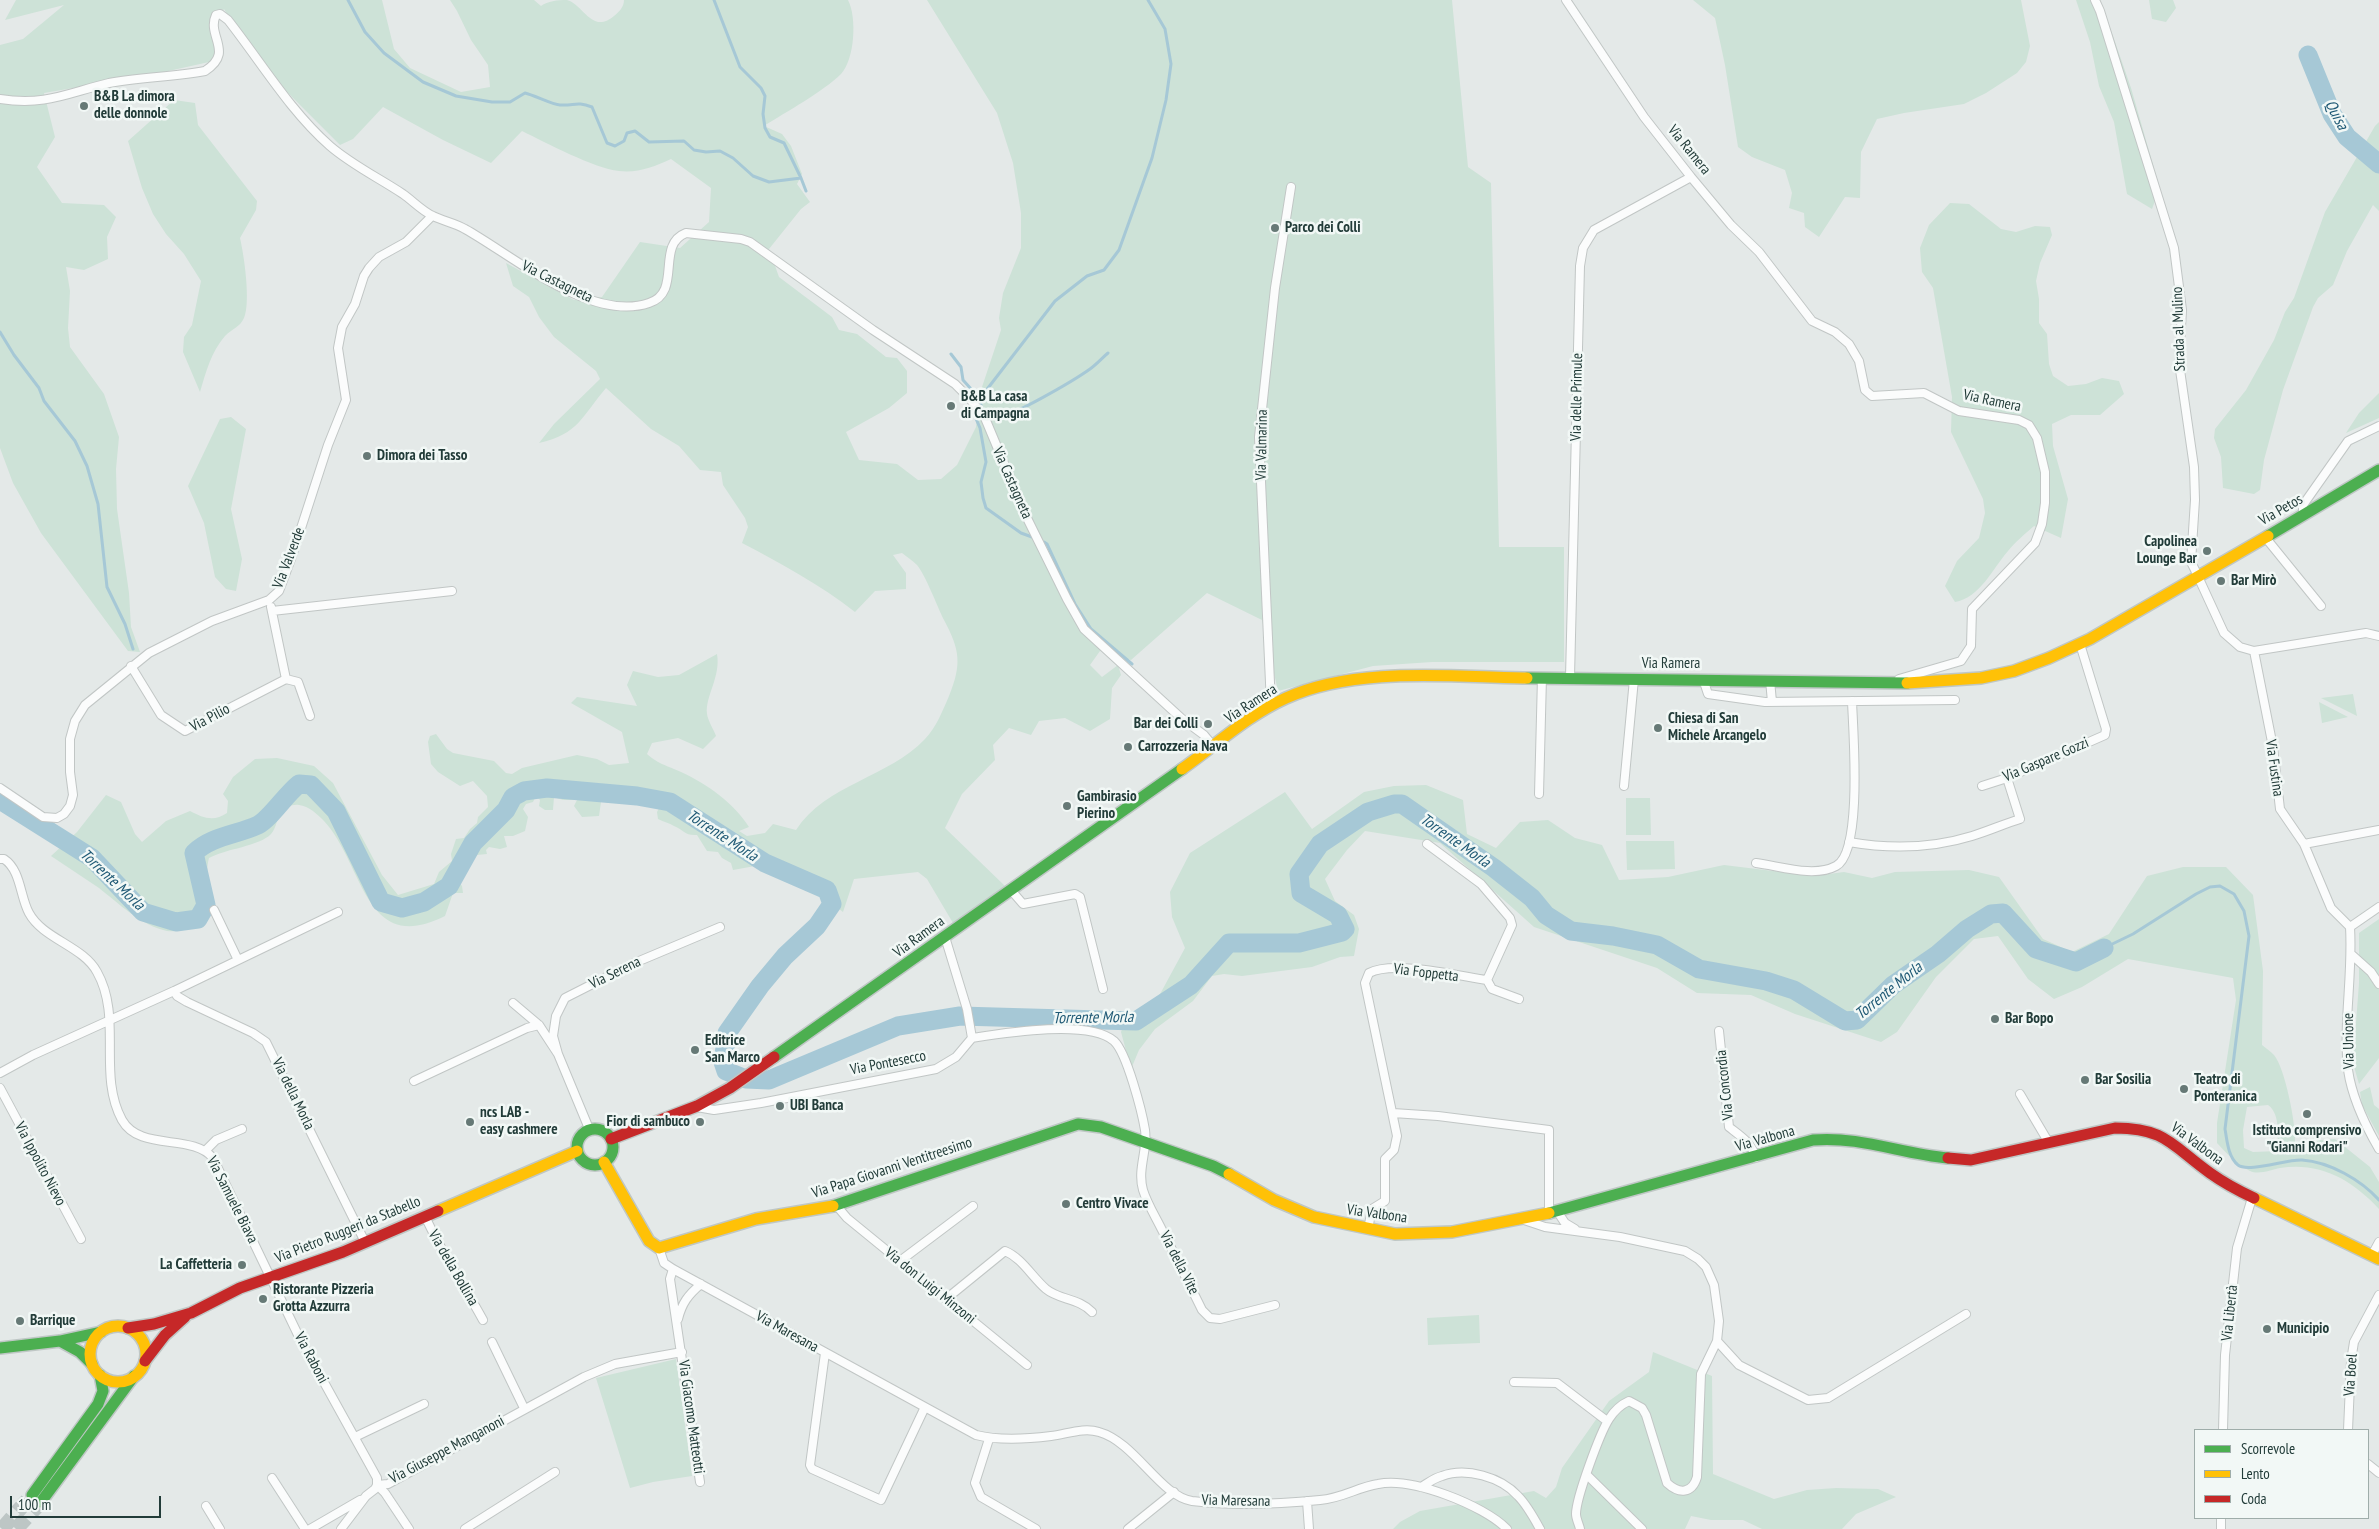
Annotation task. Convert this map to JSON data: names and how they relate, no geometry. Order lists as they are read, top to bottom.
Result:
{
  "streets": {
    "main road": [
      "Via Ramera",
      "Via Petos",
      "Via Pontesecco",
      "Via Valbona",
      "Via Papa Giovanni Ventitreesimo",
      "Via Pietro Ruggeri da Stabello"
    ],
    "street": [
      "Via Castagneta",
      "Strada al Mulino",
      "Via delle Primule",
      "Via Valmarina",
      "Via Valverde",
      "Via Pilio",
      "Via Gaspare Gozzi",
      "Via Fustina",
      "Via Serena",
      "Via Foppetta",
      "Via Unione",
      "Via Concordia",
      "Via della Morla",
      "Via Ippolito Nievo",
      "Via Samuele Biava",
      "Via della Vite",
      "Via della Bollina",
      "Via don Luigi Minzoni",
      "Via Libertà",
      "Via Maresana",
      "Via Raboni",
      "Via Boel",
      "Via Giacomo Matteotti",
      "Via Giuseppe Manganoni"
    ]
  },
  "crossings": [
    ["Via Ramera", "Via Castagneta"],
    ["Via Ramera", "Strada al Mulino"],
    ["Via Ramera", "Via delle Primule"],
    ["Via Ramera", "Via Valmarina"],
    ["Via Ramera", "Via Petos"],
    ["Via Ramera", "Via Gaspare Gozzi"],
    ["Via Ramera", "Via Pontesecco"],
    ["Via Castagneta", "Via Valverde"],
    ["Strada al Mulino", "Via Petos"],
    ["Via Valverde", "Via Pilio"],
    ["Via Fustina", "Via Unione"],
    ["Via Foppetta", "Via Valbona"],
    ["Via Pontesecco", "Via Pietro Ruggeri da Stabello"],
    ["Via Concordia", "Via Valbona"],
    ["Via della Morla", "Via Pietro Ruggeri da Stabello"],
    ["Via Valbona", "Via Papa Giovanni Ventitreesimo"],
    ["Via Valbona", "Via della Vite"],
    ["Via Valbona", "Via Libertà"],
    ["Via Papa Giovanni Ventitreesimo", "Via della Vite"],
    ["Via Papa Giovanni Ventitreesimo", "Via don Luigi Minzoni"],
    ["Via Papa Giovanni Ventitreesimo", "Via Maresana"],
    ["Via Samuele Biava", "Via Pietro Ruggeri da Stabello"],
    ["Via Samuele Biava", "Via Raboni"],
    ["Via Pietro Ruggeri da Stabello", "Via della Bollina"],
    ["Via Pietro Ruggeri da Stabello", "Via Raboni"],
    ["Via Maresana", "Via Giacomo Matteotti"],
    ["Via Raboni", "Via Giuseppe Manganoni"],
    ["Via Giacomo Matteotti", "Via Giuseppe Manganoni"]
  ],
  "water": ["Quisa", "Torrente Morla"],
  "places": [
    "B&B La dimora delle donnole",
    "Parco dei Colli",
    "B&B La casa di Campagna",
    "Dimora dei Tasso",
    "Capolinea Lounge Bar",
    "Bar Mirò",
    "Bar dei Colli",
    "Chiesa di San Michele Arcangelo",
    "Carrozzeria Nava",
    "Gambirasio Pierino",
    "Bar Bopo",
    "Editrice San Marco",
    "Bar Sosilia",
    "Teatro di Ponteranica",
    "UBI Banca",
    "Istituto comprensivo \"Gianni Rodari\"",
    "ncs LAB - easy cashmere",
    "Fior di sambuco",
    "Centro Vivace",
    "La Caffetteria",
    "Ristorante Pizzeria Grotta Azzurra",
    "Barrique",
    "Municipio"
  ],
  "legend": ["Scorrevole", "Lento", "Coda"],
  "scale_bar": "100 m"
}
